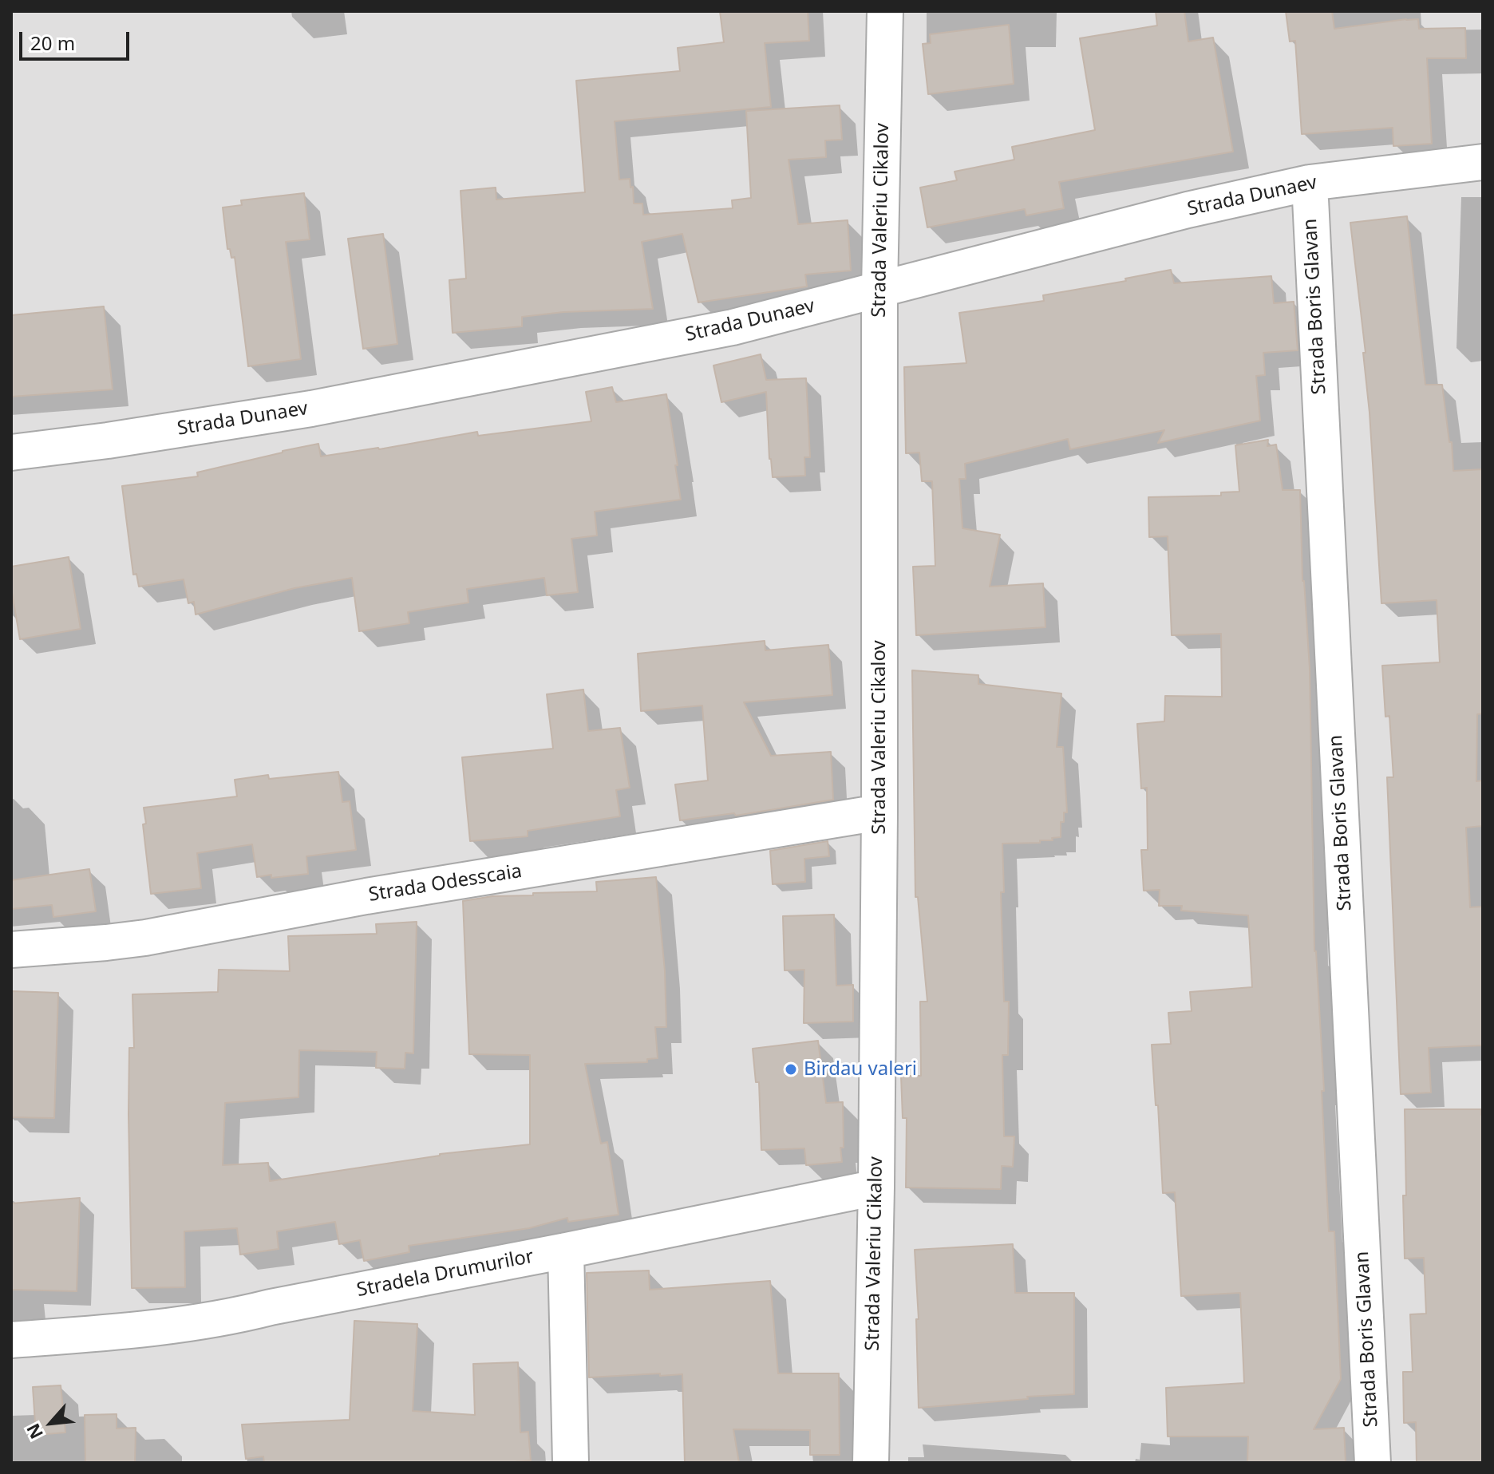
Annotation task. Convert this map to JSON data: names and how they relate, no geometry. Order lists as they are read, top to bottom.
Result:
{
  "streets": {
    "street": [
      "Strada Dunaev",
      "Strada Valeriu Cikalov",
      "Strada Boris Glavan",
      "Strada Odesscaia",
      "Stradela Drumurilor"
    ]
  },
  "crossings": [
    ["Strada Dunaev", "Strada Valeriu Cikalov"],
    ["Strada Dunaev", "Strada Boris Glavan"],
    ["Strada Valeriu Cikalov", "Strada Odesscaia"],
    ["Strada Valeriu Cikalov", "Stradela Drumurilor"]
  ],
  "places": ["Birdau valeri"],
  "scale_bar": "20 m",
  "north": "bottom left"
}
